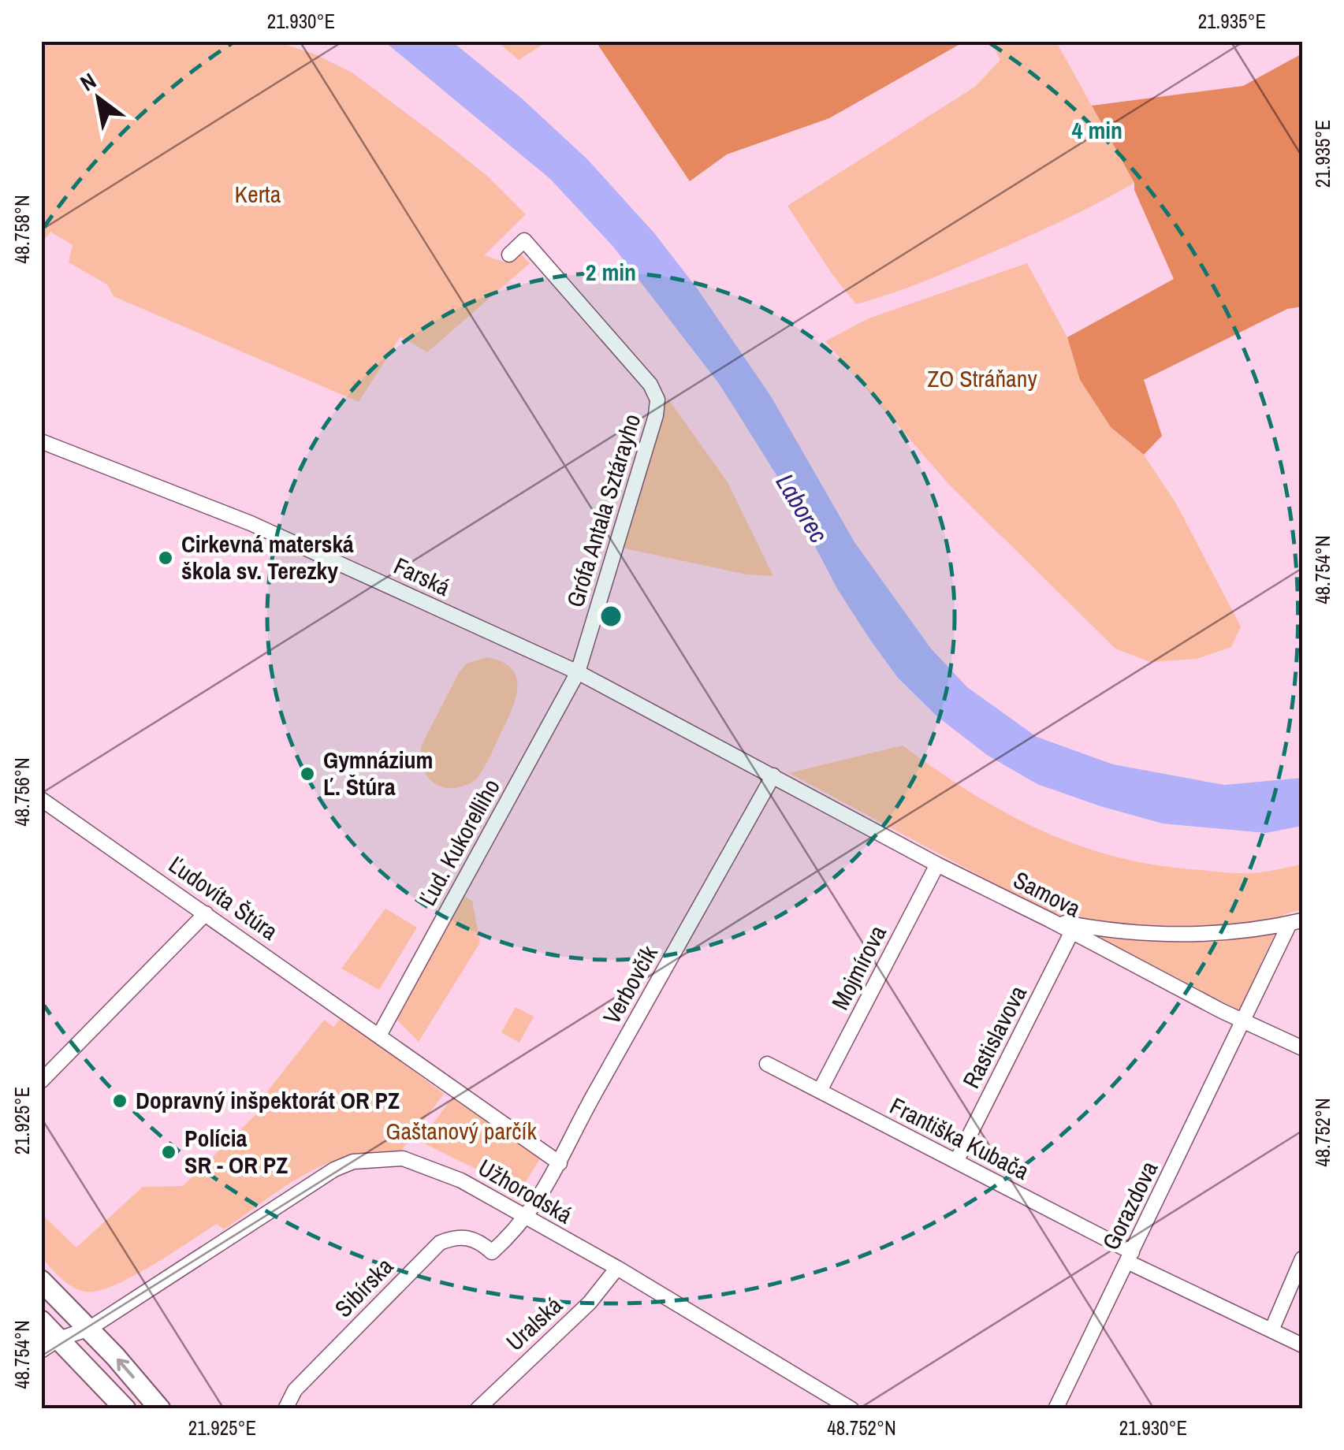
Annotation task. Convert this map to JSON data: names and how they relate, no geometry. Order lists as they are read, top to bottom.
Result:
{
  "streets": {
    "street": [
      "Grófa Antala Sztárayho",
      "Farská",
      "Ľud. Kukorelliho",
      "Samova",
      "Ľudovíta Štúra",
      "Mojmírova",
      "Verbovčík",
      "Rastislavova",
      "Františka Kubača",
      "Užhorodská",
      "Gorazdova",
      "Sibírska",
      "Uralská"
    ]
  },
  "crossings": [
    ["Grófa Antala Sztárayho", "Farská"],
    ["Grófa Antala Sztárayho", "Ľud. Kukorelliho"],
    ["Farská", "Ľud. Kukorelliho"],
    ["Farská", "Samova"],
    ["Farská", "Verbovčík"],
    ["Ľud. Kukorelliho", "Ľudovíta Štúra"],
    ["Ľud. Kukorelliho", "Užhorodská"],
    ["Samova", "Mojmírova"],
    ["Samova", "Verbovčík"],
    ["Samova", "Rastislavova"],
    ["Samova", "Gorazdova"],
    ["Ľudovíta Štúra", "Užhorodská"],
    ["Mojmírova", "Františka Kubača"],
    ["Verbovčík", "Užhorodská"],
    ["Verbovčík", "Sibírska"],
    ["Rastislavova", "Františka Kubača"],
    ["Františka Kubača", "Gorazdova"],
    ["Užhorodská", "Uralská"]
  ],
  "water": ["Laborec"],
  "parks": ["Kerta", "ZO Stráňany", "Gaštanový parčík"],
  "places": [
    "Cirkevná materská škola sv. Terezky",
    "Gymnázium Ľ. Štúra",
    "Dopravný inšpektorát OR PZ",
    "Polícia SR - OR PZ"
  ],
  "north": "top left",
  "coordinates": [
    "21.930°E",
    "21.935°E",
    "48.758°N",
    "48.754°N",
    "48.756°N",
    "21.925°E",
    "48.752°N"
  ],
  "rings": ["4 min", "2 min"]
}
